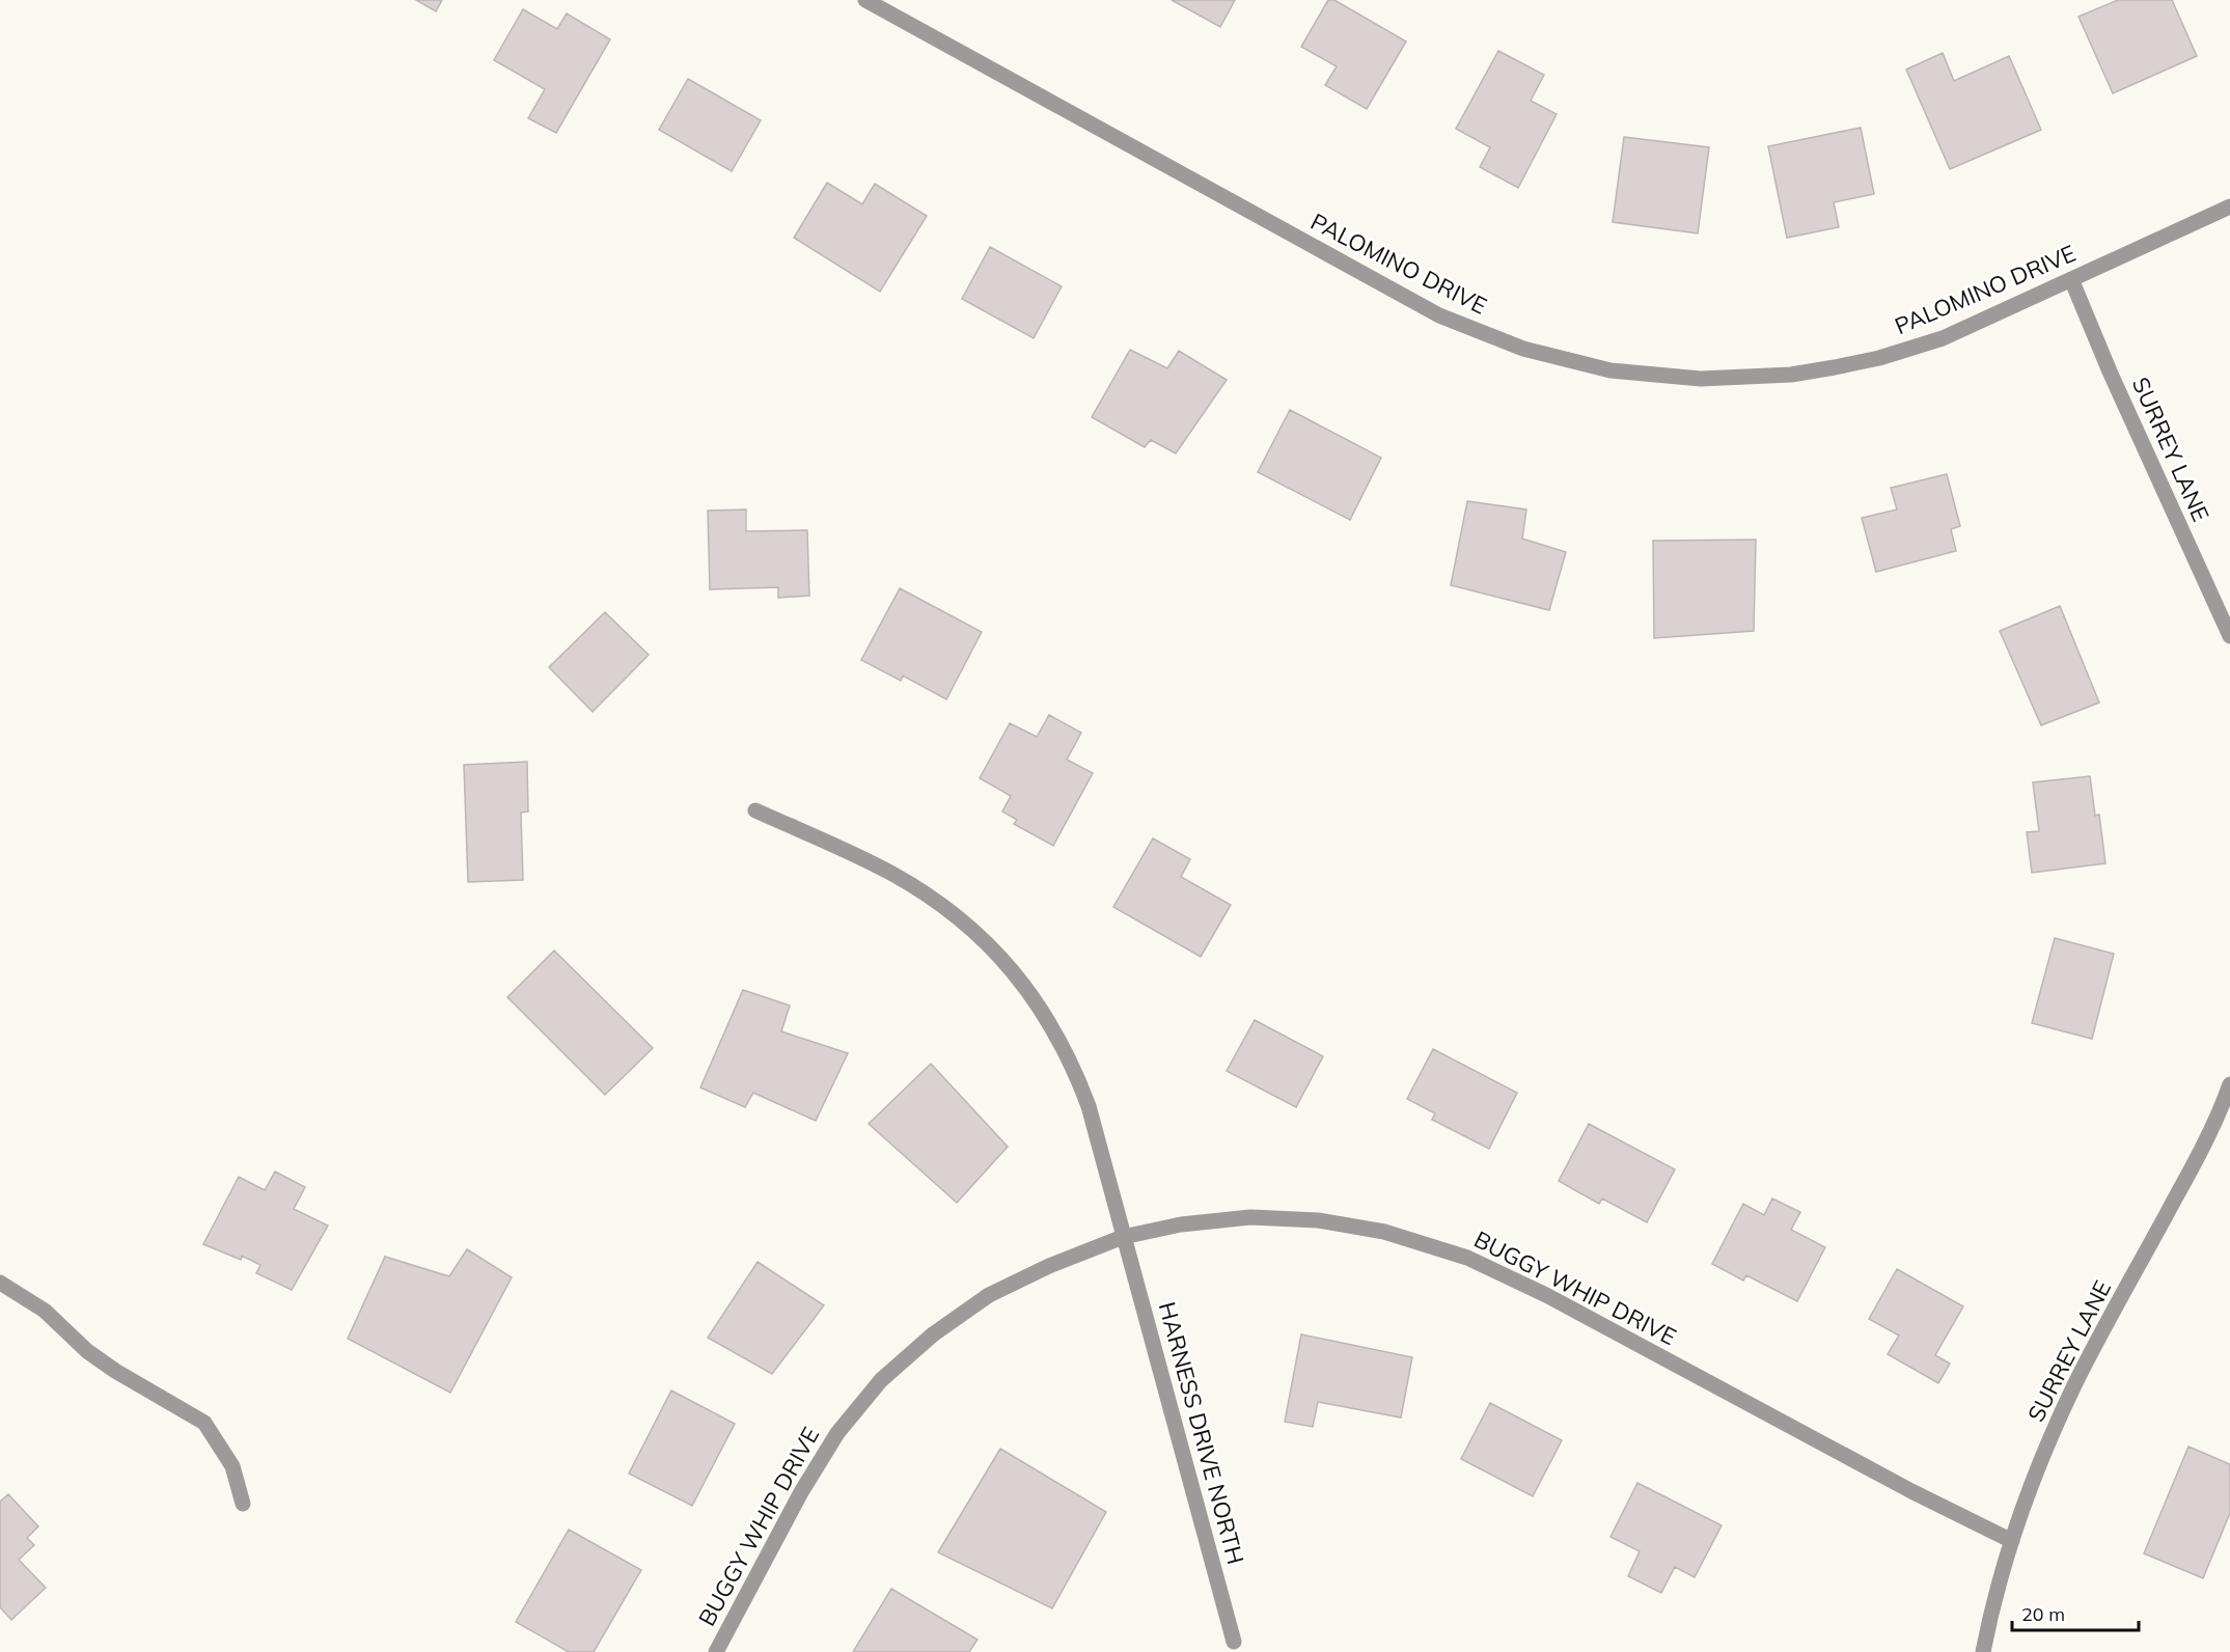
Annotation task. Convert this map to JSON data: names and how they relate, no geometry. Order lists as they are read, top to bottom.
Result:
{
  "streets": {
    "street": [
      "PALOMINO DRIVE",
      "SURREY LANE",
      "BUGGY WHIP DRIVE",
      "HARNESS DRIVE NORTH"
    ]
  },
  "crossings": [
    ["PALOMINO DRIVE", "SURREY LANE"],
    ["SURREY LANE", "BUGGY WHIP DRIVE"],
    ["BUGGY WHIP DRIVE", "HARNESS DRIVE NORTH"]
  ],
  "scale_bar": "20 m"
}
